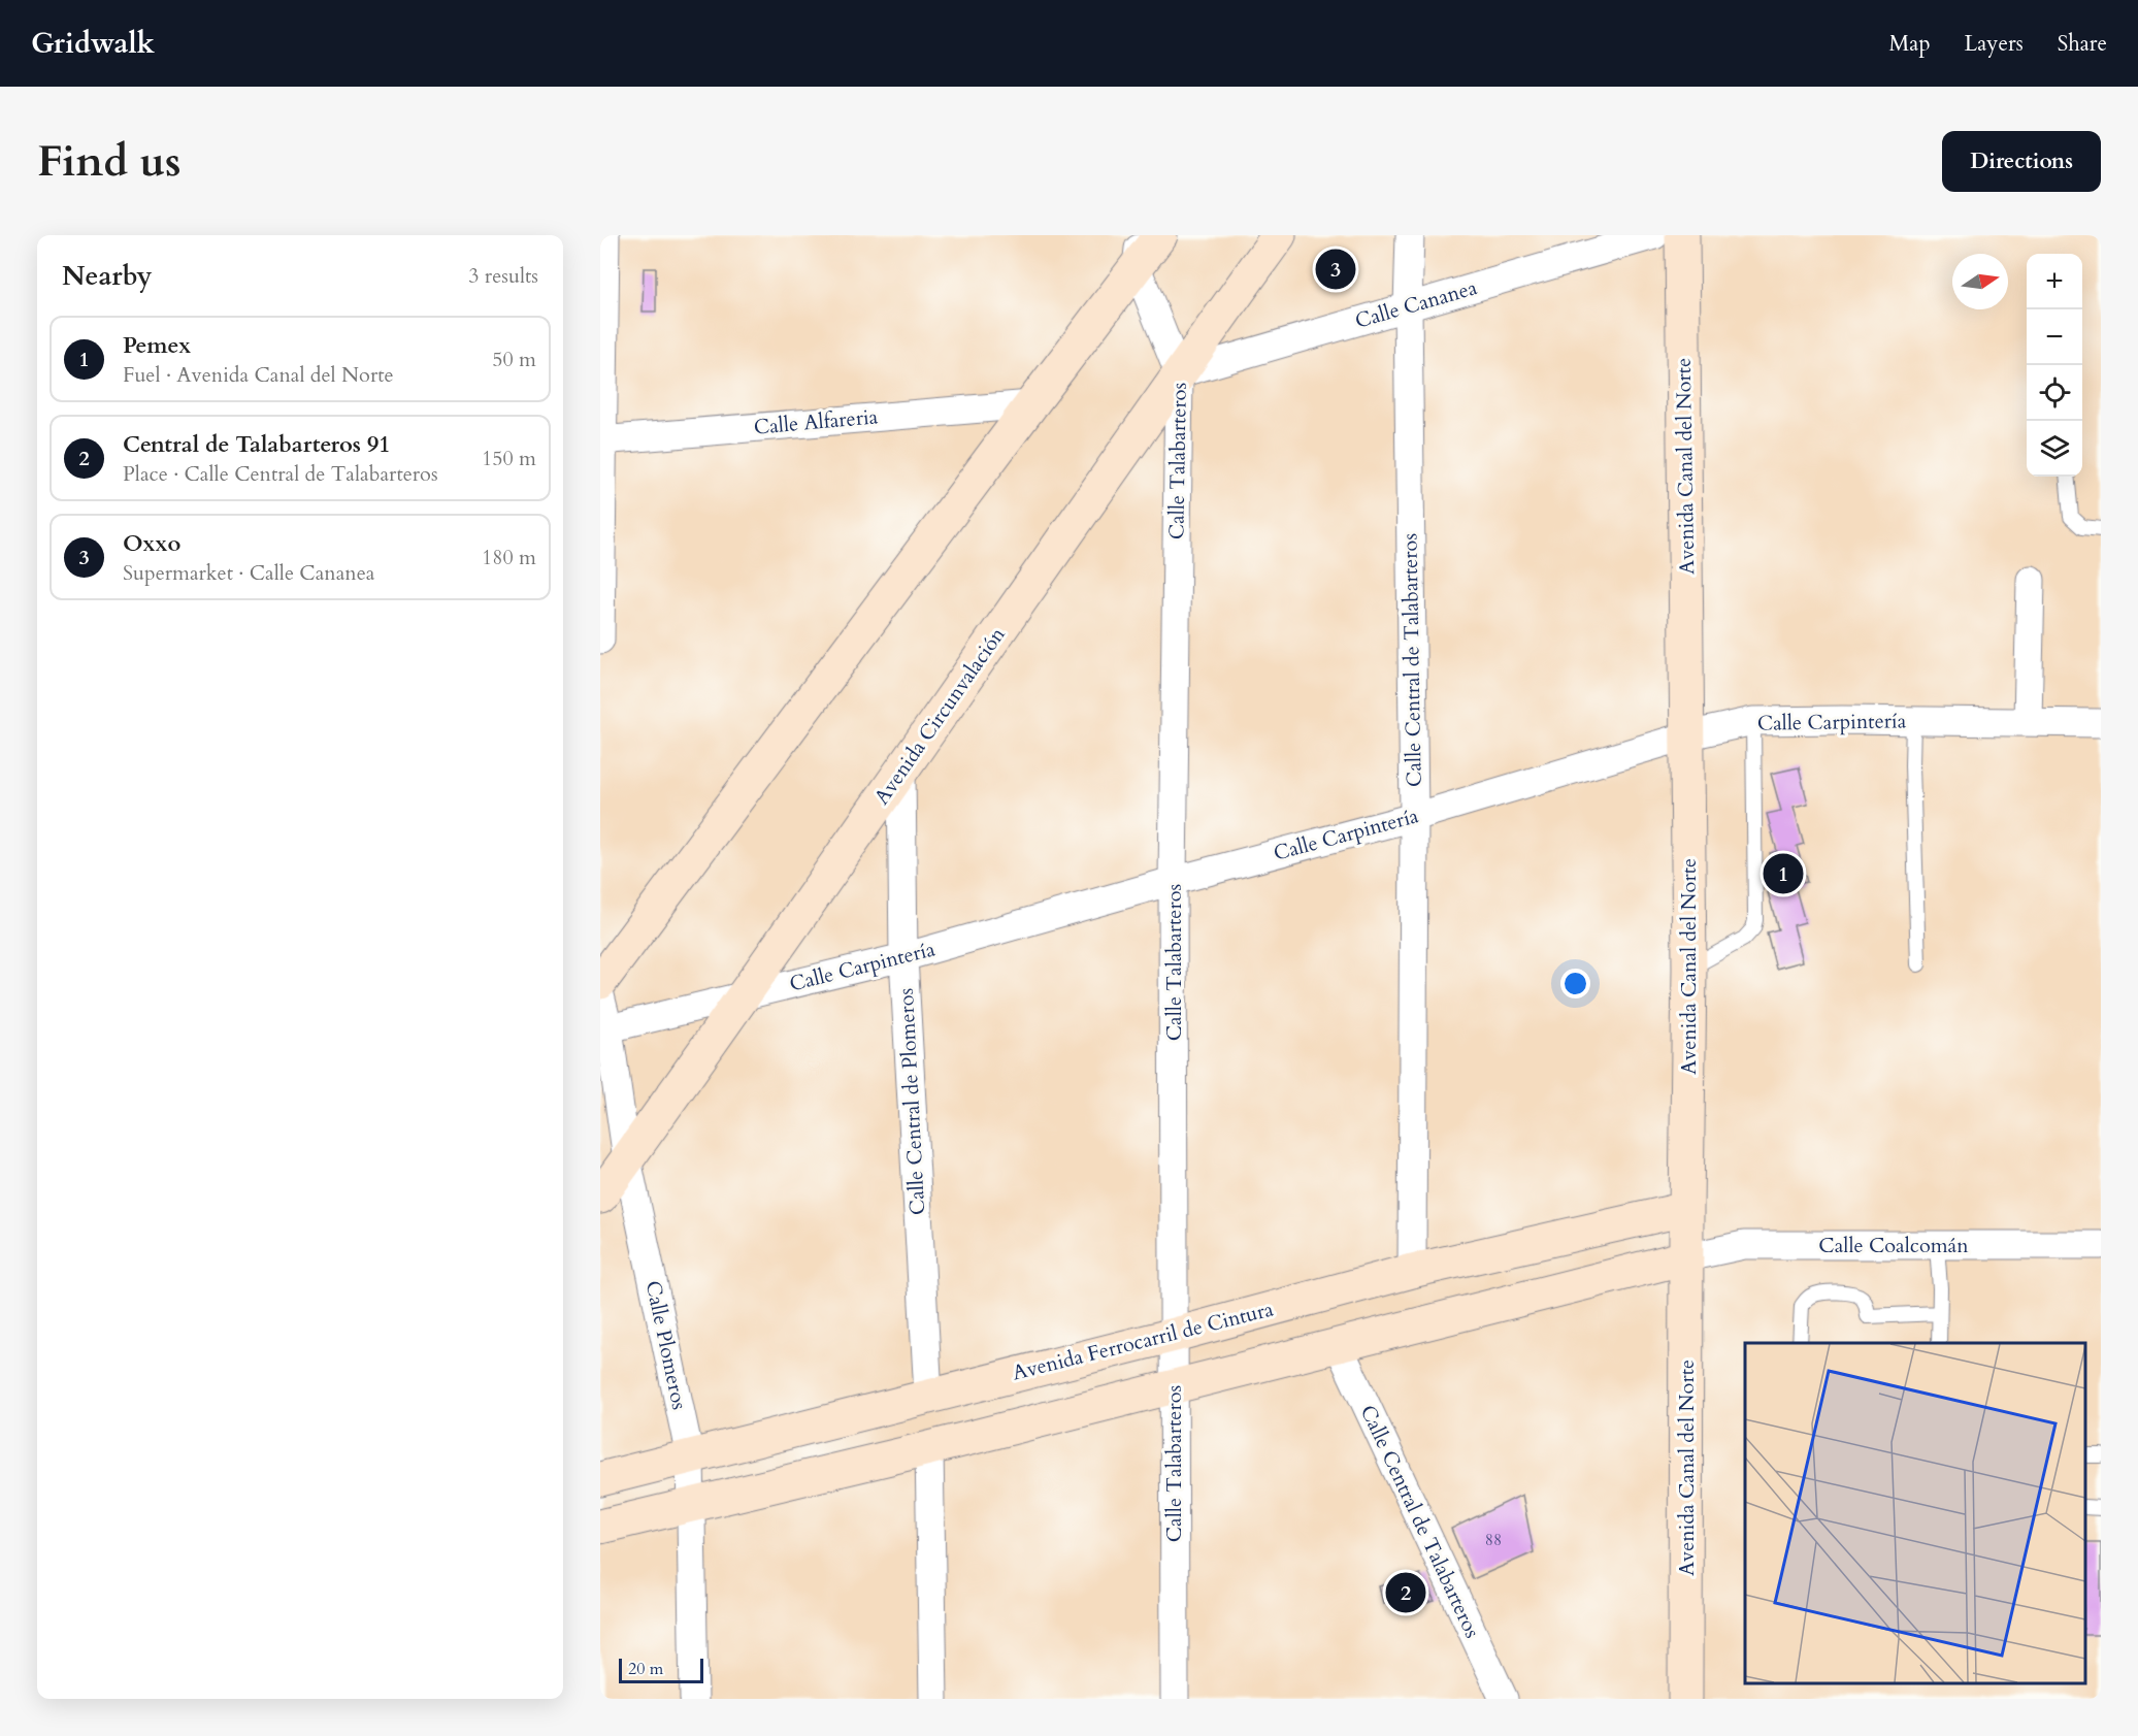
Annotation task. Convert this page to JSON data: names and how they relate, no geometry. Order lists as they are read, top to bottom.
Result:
{
  "streets": {
    "main road": ["Avenida Canal del Norte", "Avenida Circunvalación", "Avenida Ferrocarril de Cintura"],
    "street": [
      "Calle Cananea",
      "Calle Alfareria",
      "Calle Talabarteros",
      "Calle Central de Talabarteros",
      "Calle Carpintería",
      "Calle Central de Plomeros",
      "Calle Coalcomán",
      "Calle Plomeros"
    ]
  },
  "crossings": [
    ["Calle Cananea", "Calle Talabarteros"],
    ["Calle Cananea", "Calle Central de Talabarteros"],
    ["Calle Cananea", "Avenida Circunvalación"],
    ["Calle Talabarteros", "Avenida Circunvalación"],
    ["Calle Talabarteros", "Calle Carpintería"],
    ["Calle Talabarteros", "Avenida Ferrocarril de Cintura"],
    ["Avenida Canal del Norte", "Calle Carpintería"],
    ["Avenida Canal del Norte", "Calle Coalcomán"],
    ["Avenida Canal del Norte", "Avenida Ferrocarril de Cintura"],
    ["Calle Central de Talabarteros", "Calle Carpintería"],
    ["Calle Central de Talabarteros", "Avenida Ferrocarril de Cintura"],
    ["Avenida Circunvalación", "Calle Carpintería"],
    ["Avenida Circunvalación", "Calle Central de Plomeros"],
    ["Avenida Circunvalación", "Calle Plomeros"],
    ["Calle Carpintería", "Calle Central de Plomeros"],
    ["Calle Carpintería", "Calle Plomeros"],
    ["Calle Central de Plomeros", "Avenida Ferrocarril de Cintura"],
    ["Avenida Ferrocarril de Cintura", "Calle Plomeros"]
  ],
  "house_numbers": ["88"],
  "scale_bar": "20 m",
  "north": "right",
  "page": {
    "header": "Gridwalk",
    "nav": ["Map", "Layers", "Share"],
    "buttons": "Directions",
    "title": "Find us",
    "heading": ["Nearby", "3 results"],
    "pins": ["3", "1", "2"],
    "map_buttons": ["+", "−"],
    "list": [
      {
        "mark": "1",
        "name": "Pemex",
        "note": "Fuel · Avenida Canal del Norte",
        "value": "50 m"
      },
      {
        "mark": "2",
        "name": "Central de Talabarteros 91",
        "note": "Place · Calle Central de Talabarteros",
        "value": "150 m"
      },
      {
        "mark": "3",
        "name": "Oxxo",
        "note": "Supermarket · Calle Cananea",
        "value": "180 m"
      }
    ],
    "scale": "20 m"
  }
}
